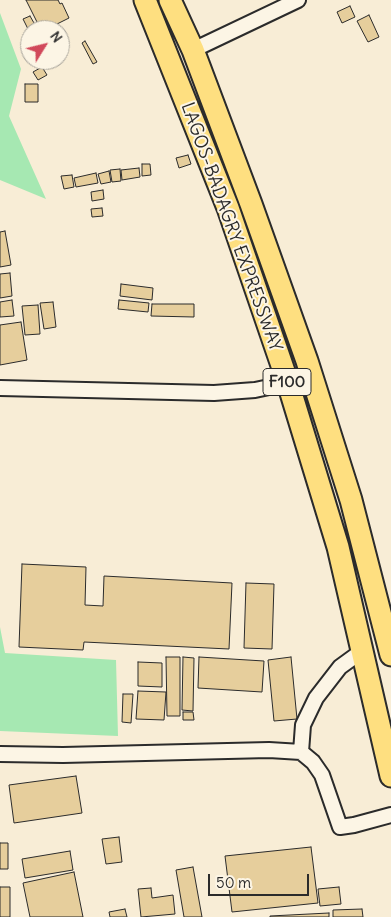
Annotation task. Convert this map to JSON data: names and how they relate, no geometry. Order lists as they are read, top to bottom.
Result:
{
  "streets": {
    "highway": ["LAGOS-BADAGRY EXPRESSWAY", "F100"]
  },
  "scale_bar": "50 m",
  "north": "top right"
}
